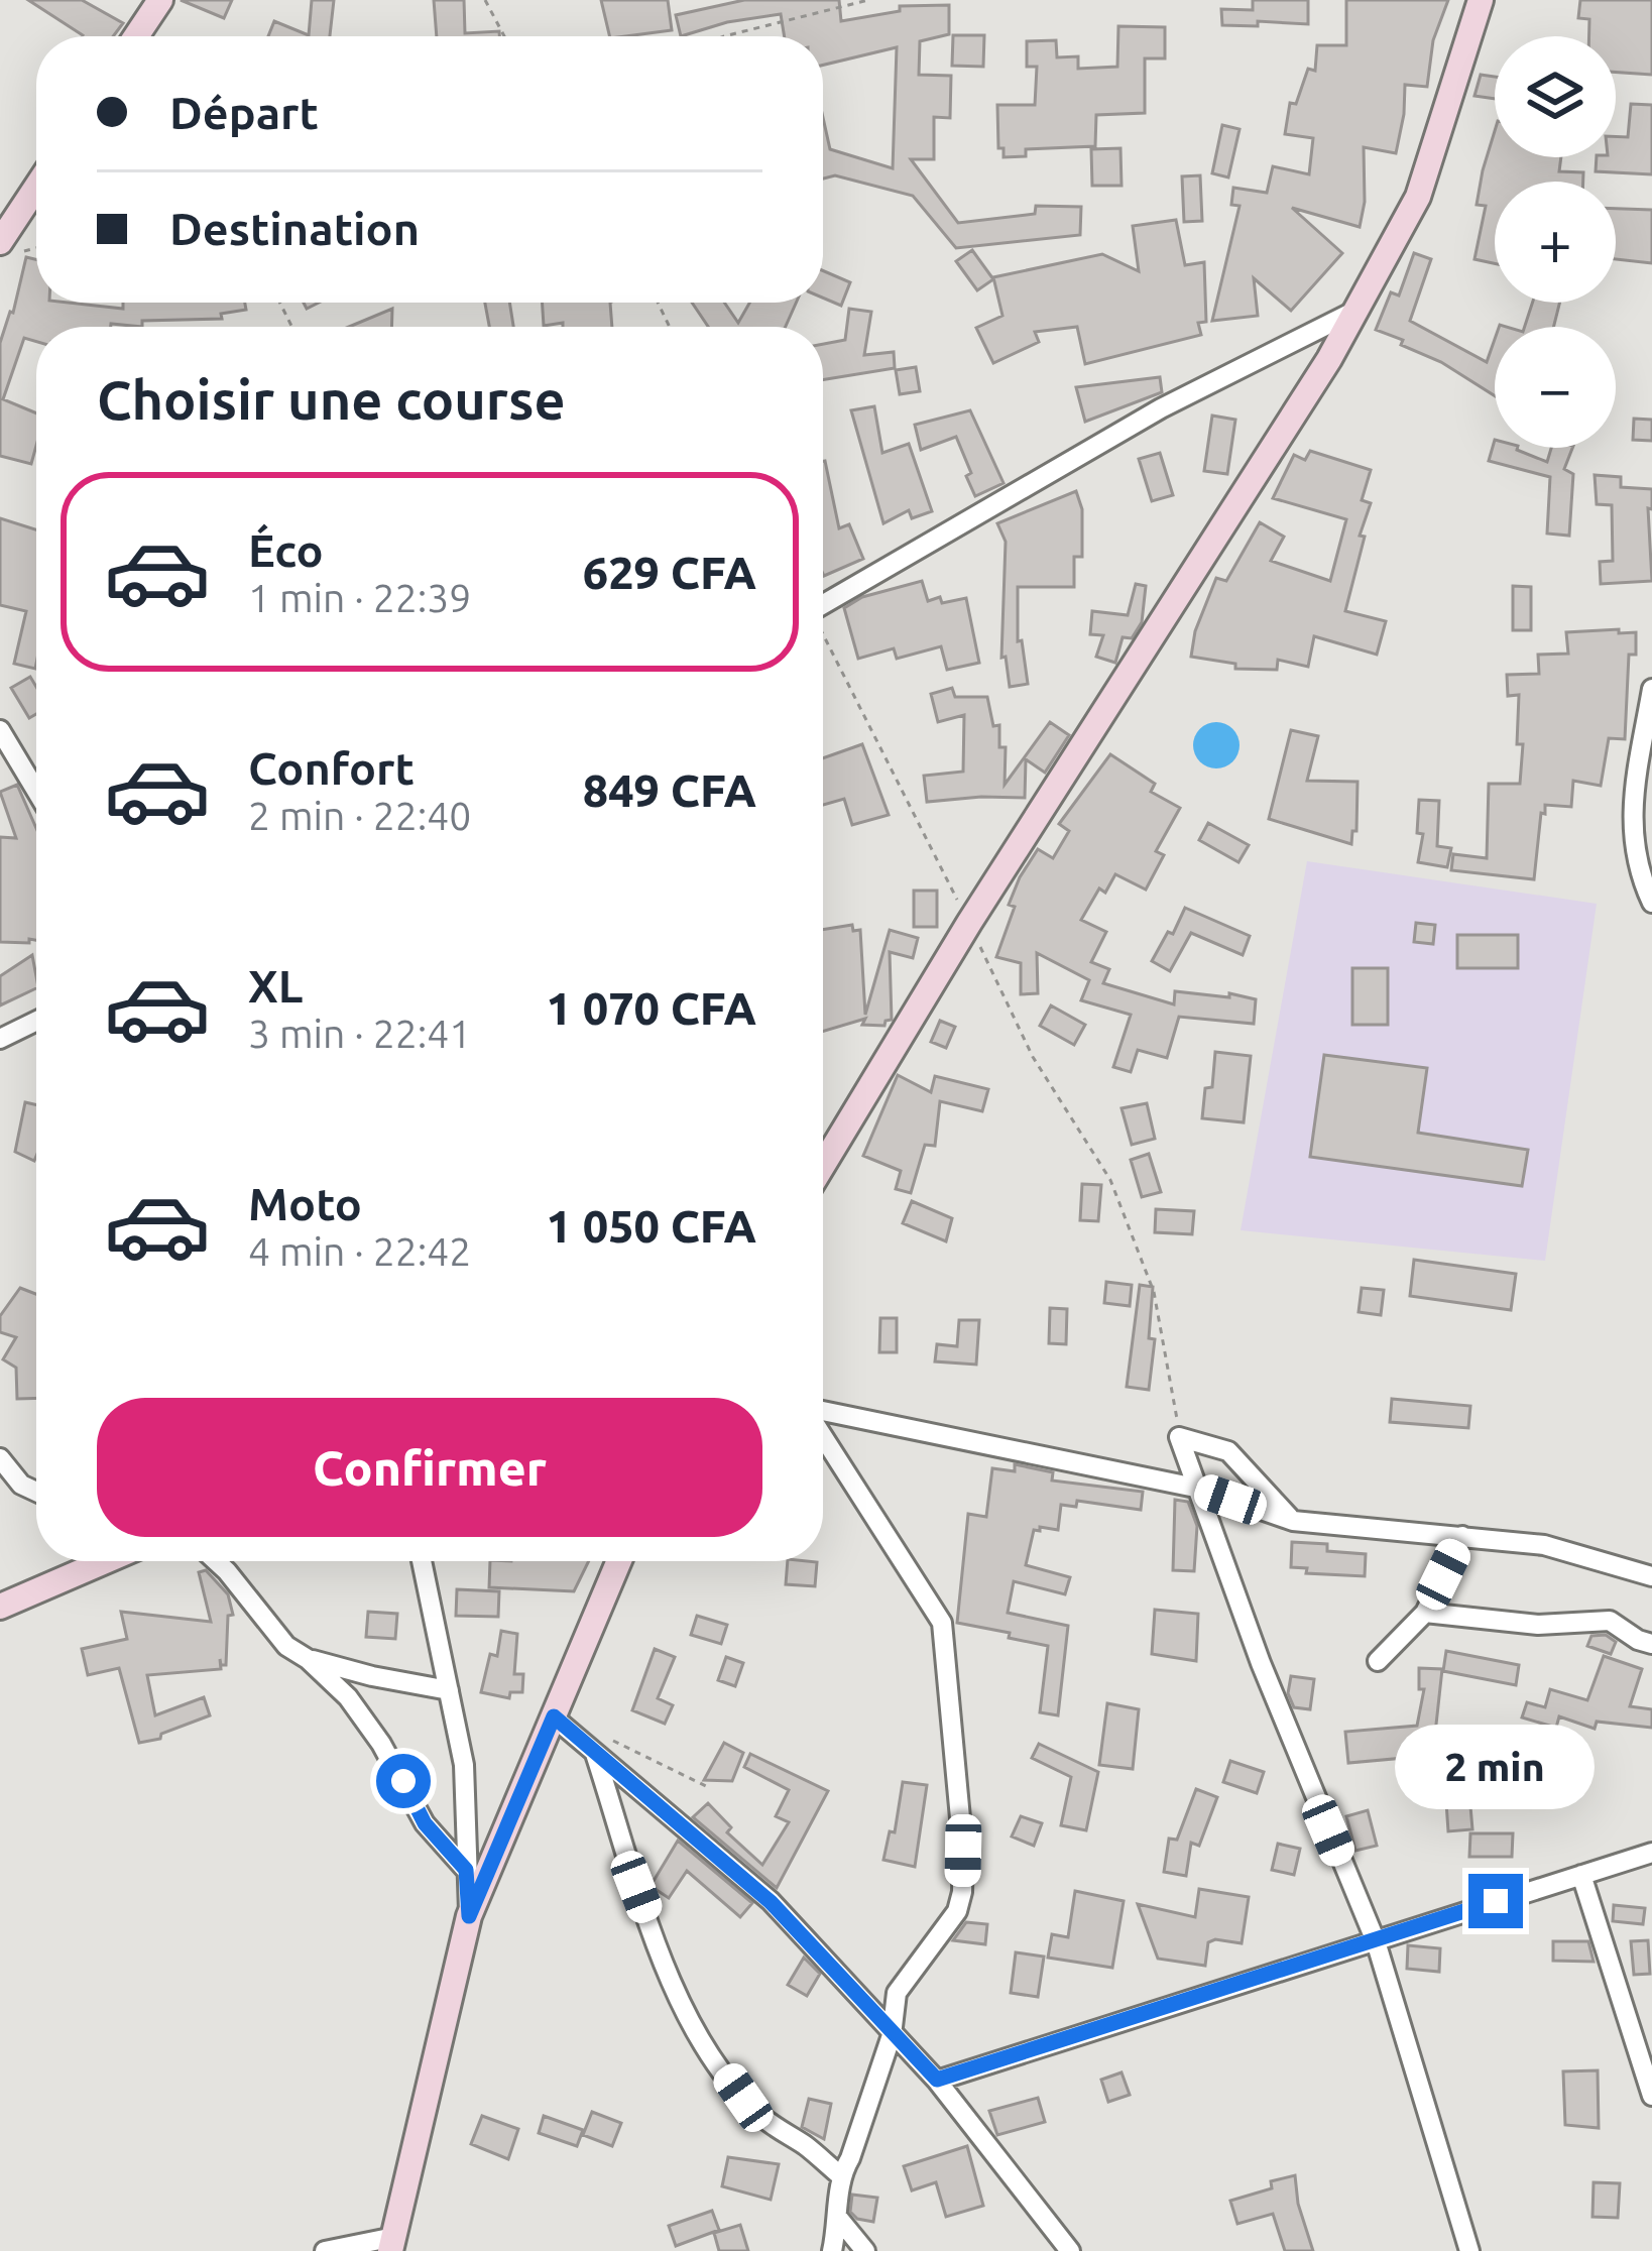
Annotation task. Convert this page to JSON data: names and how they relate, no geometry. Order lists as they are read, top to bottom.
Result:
{
  "page": {
    "map_buttons": ["+", "−"],
    "banner": ["Départ", "Destination"],
    "heading": "Choisir une course",
    "list": [
      {
        "name": "Éco",
        "note": "1 min · 22:39",
        "value": "629 CFA"
      },
      {
        "name": "Confort",
        "note": "2 min · 22:40",
        "value": "849 CFA"
      },
      {
        "name": "XL",
        "note": "3 min · 22:41",
        "value": "1 070 CFA"
      },
      {
        "name": "Moto",
        "note": "4 min · 22:42",
        "value": "1 050 CFA"
      }
    ],
    "buttons": "Confirmer",
    "bubble": "2 min"
  }
}
